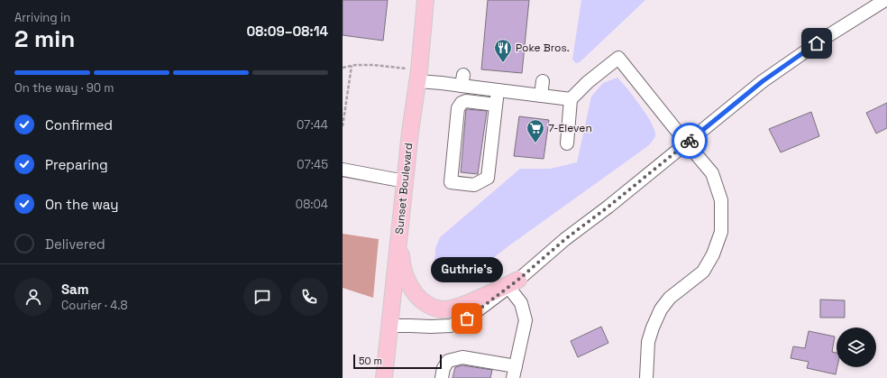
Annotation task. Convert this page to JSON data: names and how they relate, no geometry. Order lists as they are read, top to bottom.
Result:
{
  "streets": {
    "main road": ["Sunset Boulevard"]
  },
  "places": {
    "restaurant": ["Poke Bros."],
    "supermarket": ["7-Eleven"],
    "other": ["Guthrie's"]
  },
  "scale_bar": "50 m",
  "page": {
    "heading": ["2 min", "Arriving in", "08:09–08:14"],
    "panel": ["Sam", "Courier · 4.8"],
    "bar": "On the way · 90 m",
    "list": [
      ["Confirmed", "07:44"],
      ["Preparing", "07:45"],
      ["On the way", "08:04"],
      "Delivered"
    ],
    "bubble": "Guthrie's",
    "scale": "50 m"
  }
}
